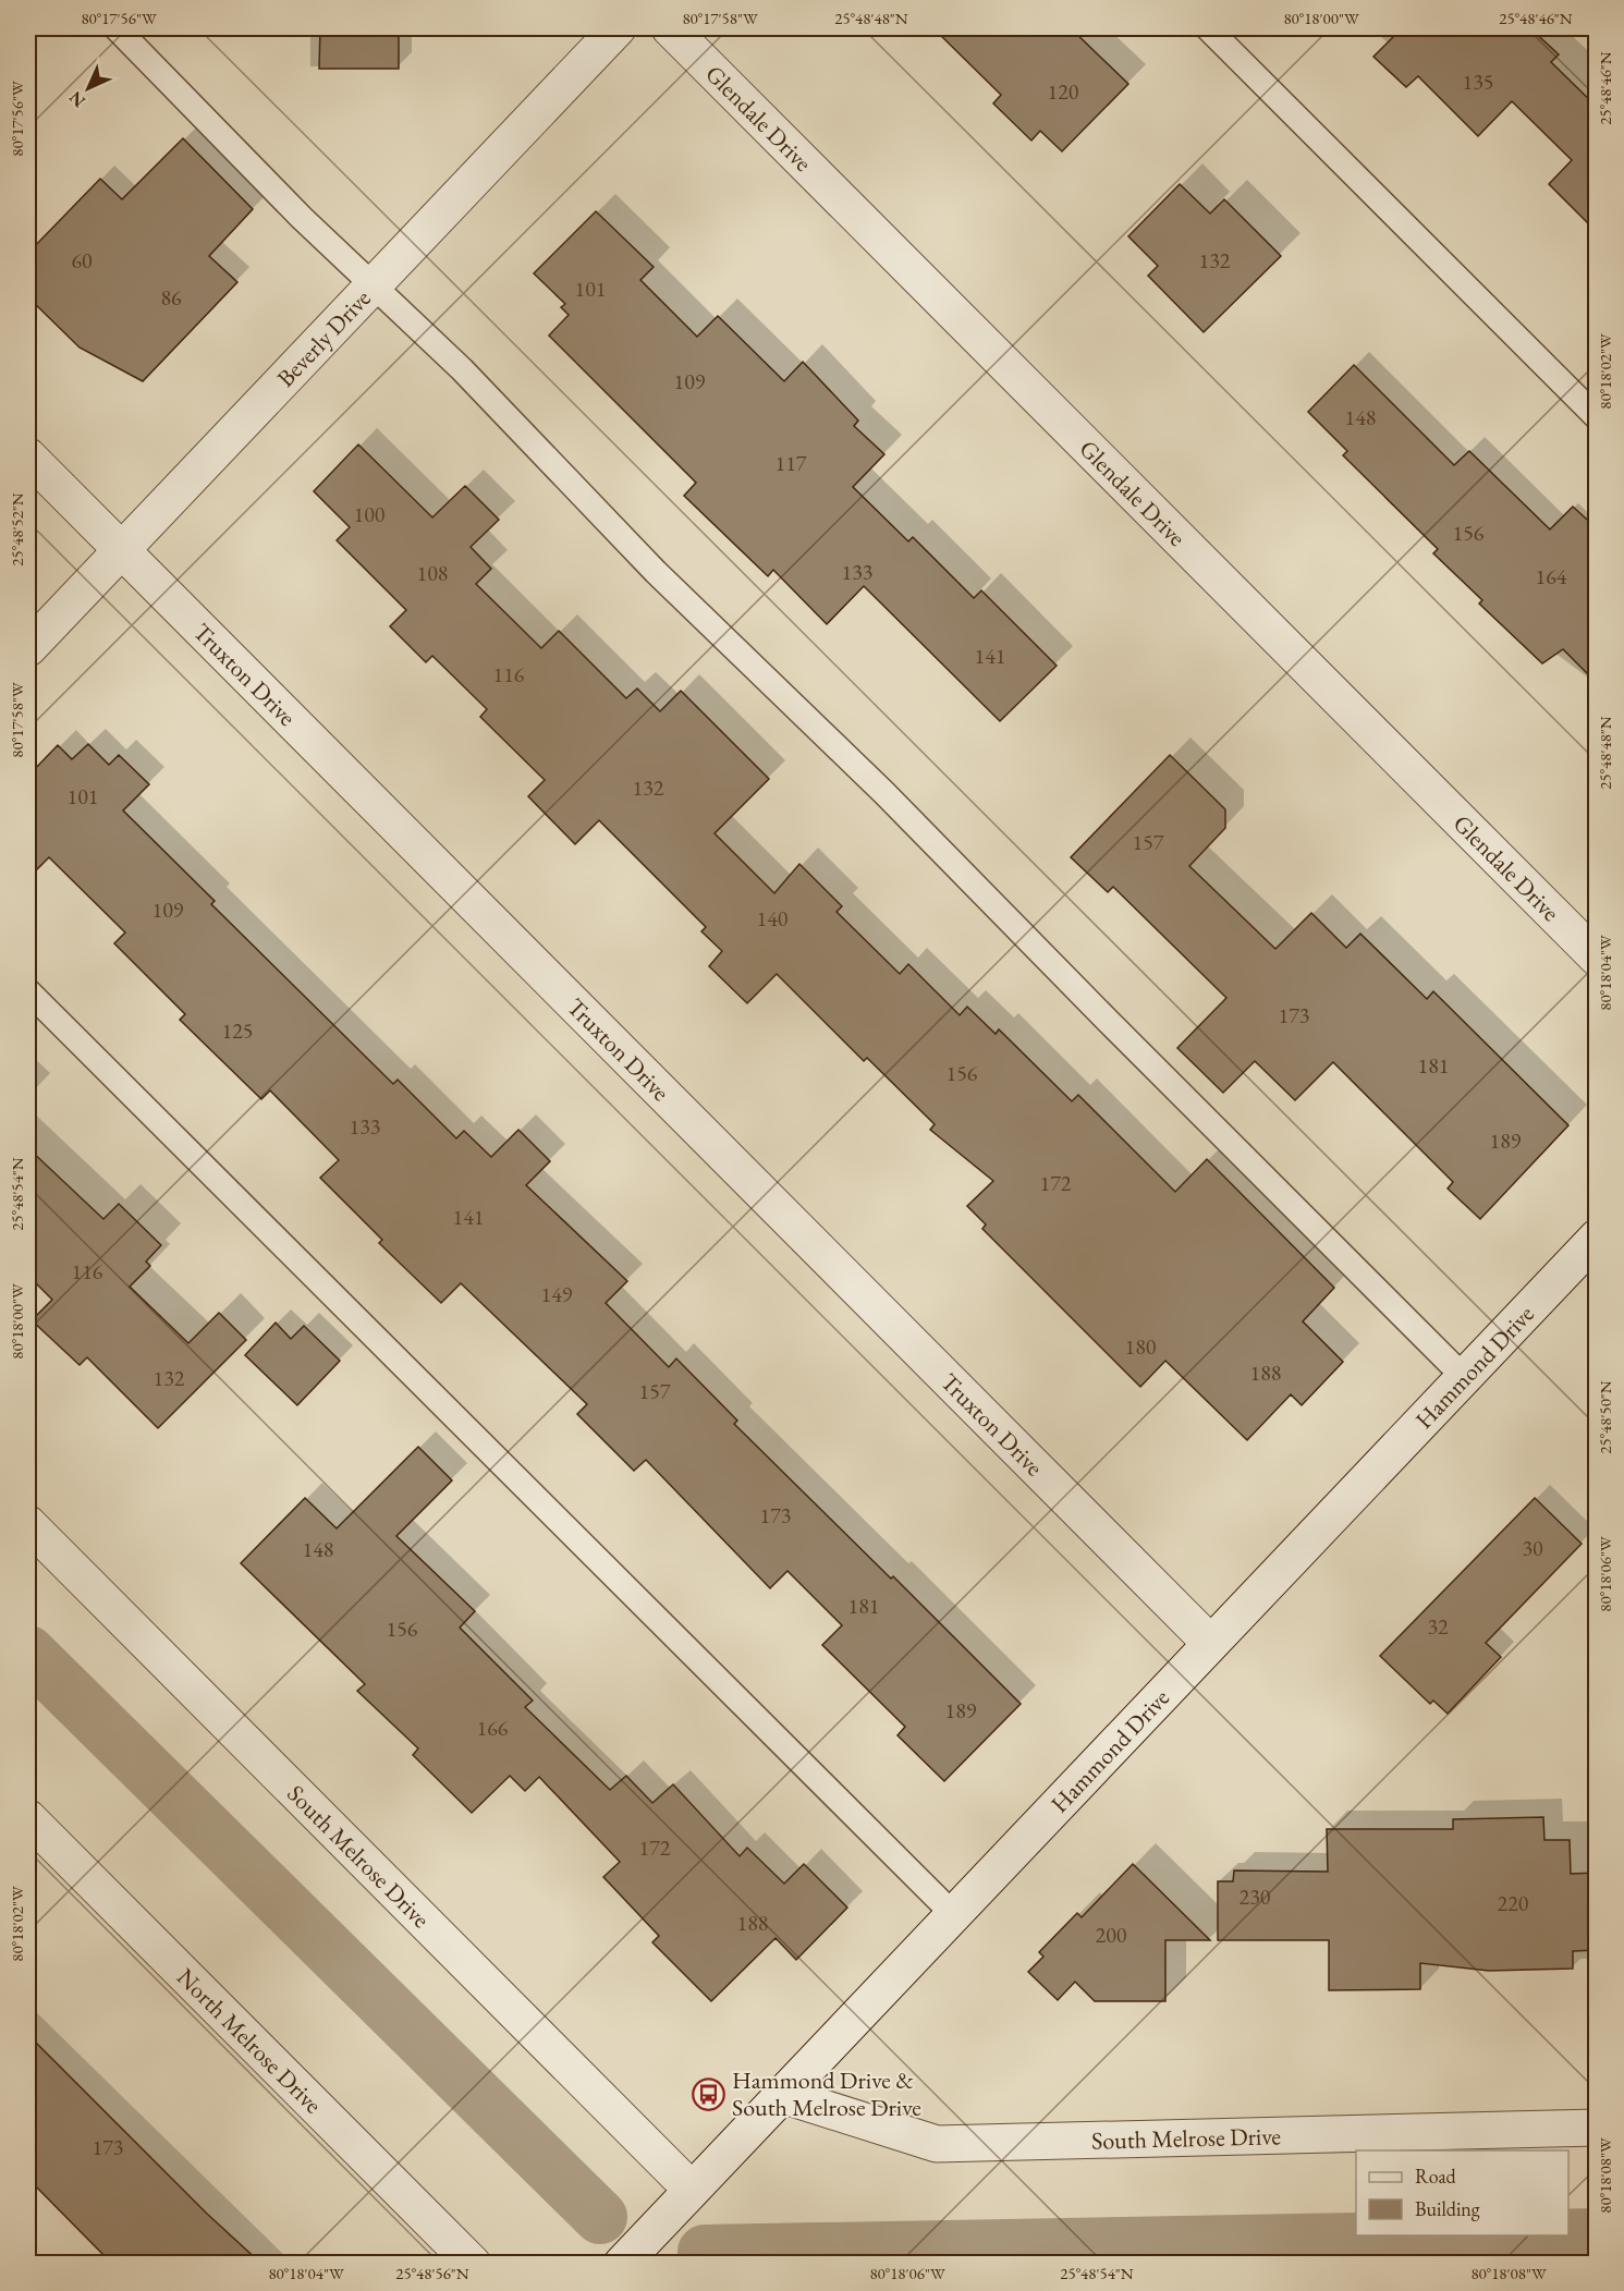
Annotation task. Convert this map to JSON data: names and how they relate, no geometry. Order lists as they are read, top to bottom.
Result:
{
  "streets": {
    "street": [
      "Glendale Drive",
      "Beverly Drive",
      "Truxton Drive",
      "Hammond Drive",
      "South Melrose Drive",
      "North Melrose Drive"
    ]
  },
  "crossings": [
    ["Beverly Drive", "Truxton Drive"],
    ["Truxton Drive", "Hammond Drive"],
    ["Hammond Drive", "South Melrose Drive"]
  ],
  "places": {
    "bus stop": ["Hammond Drive & South Melrose Drive"]
  },
  "house_numbers": [
    "135",
    "120",
    "60",
    "132",
    "101",
    "86",
    "109",
    "148",
    "117",
    "100",
    "156",
    "133",
    "108",
    "164",
    "141",
    "116",
    "132",
    "101",
    "157",
    "109",
    "140",
    "173",
    "125",
    "181",
    "156",
    "133",
    "189",
    "172",
    "141",
    "116",
    "149",
    "180",
    "188",
    "132",
    "157",
    "173",
    "30",
    "148",
    "181",
    "32",
    "156",
    "189",
    "166",
    "172",
    "230",
    "220",
    "188",
    "200",
    "173"
  ],
  "legend": ["Road", "Building"],
  "north": "bottom left",
  "coordinates": [
    "80°17'56\"W",
    "80°17'58\"W",
    "25°48'48\"N",
    "80°18'00\"W",
    "25°48'46\"N",
    "80°18'02\"W",
    "25°48'52\"N",
    "80°18'04\"W",
    "25°48'54\"N",
    "25°48'50\"N",
    "80°18'06\"W",
    "80°18'08\"W",
    "25°48'56\"N"
  ]
}
